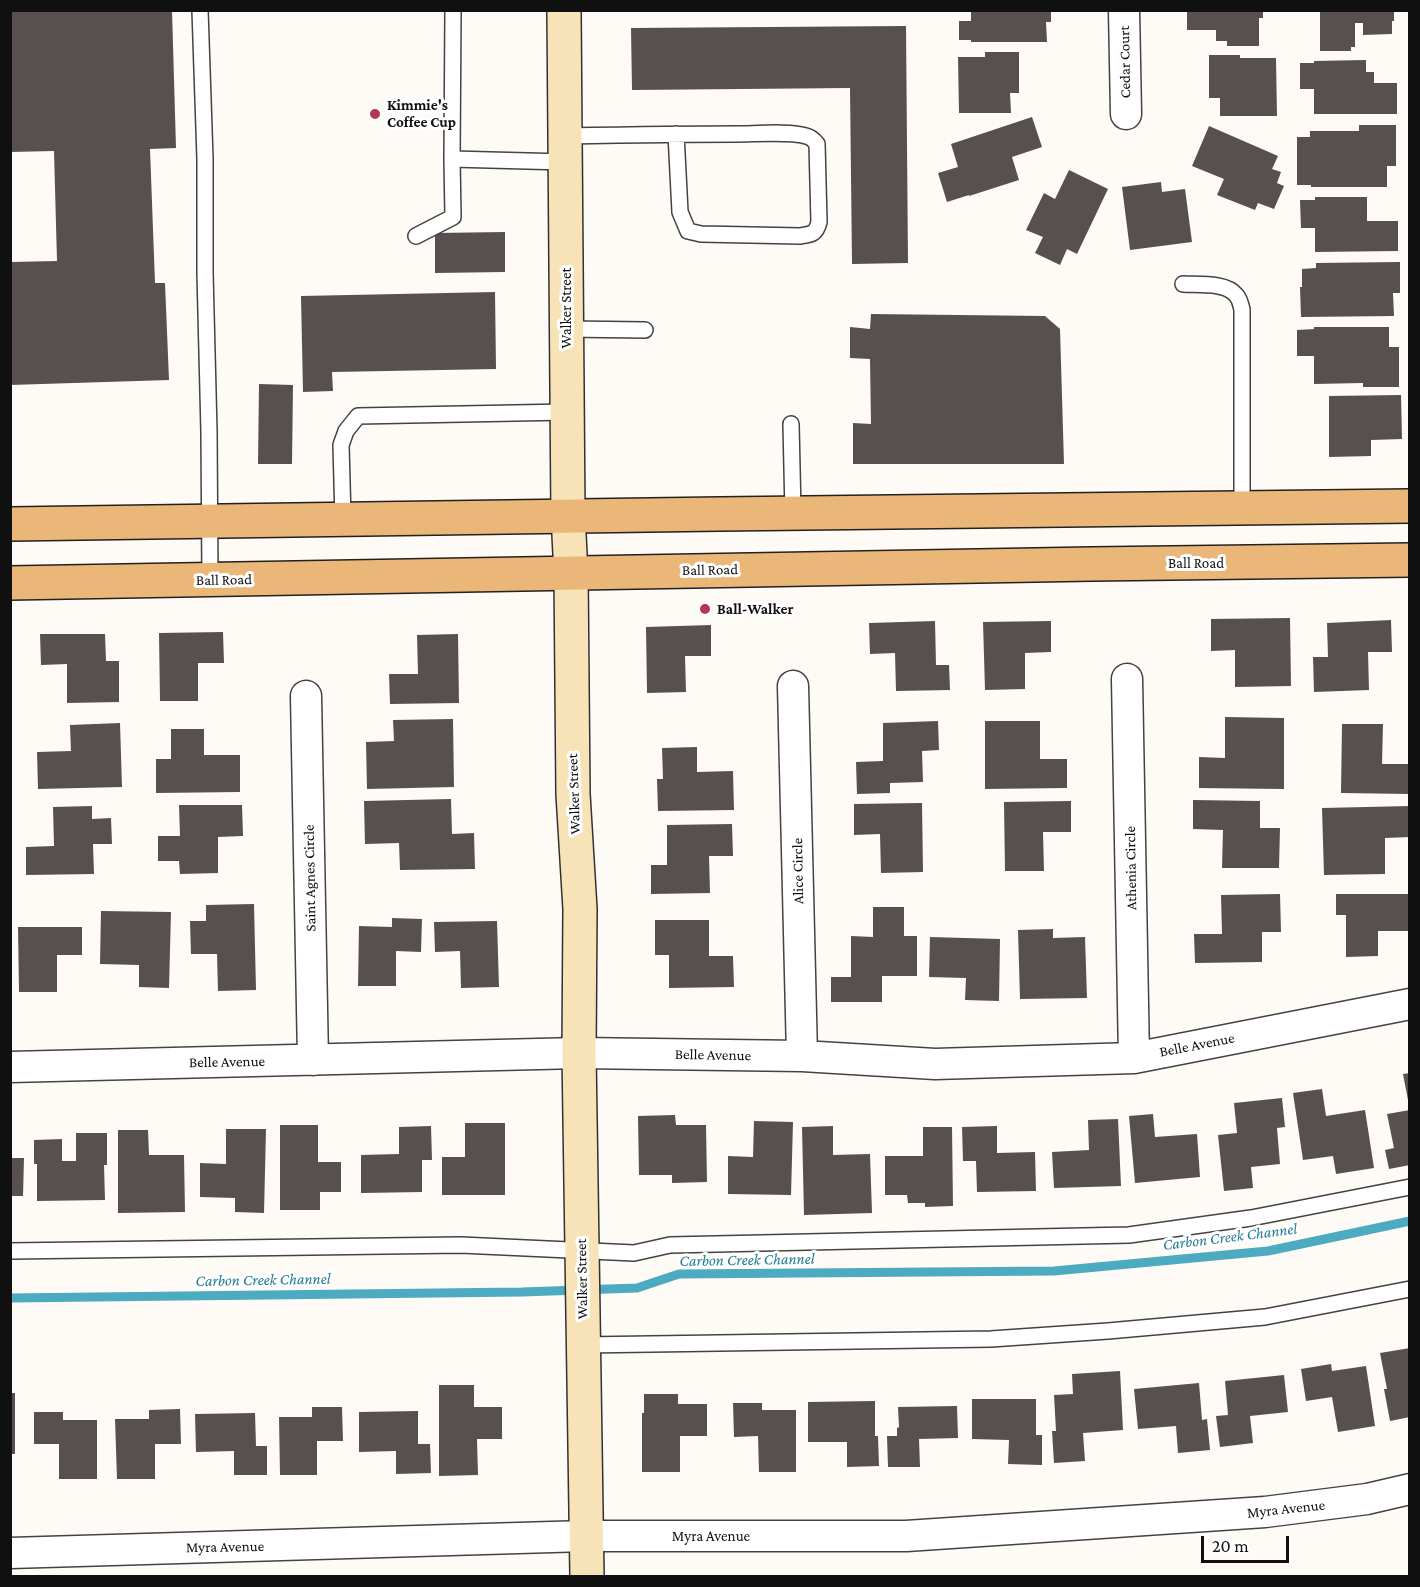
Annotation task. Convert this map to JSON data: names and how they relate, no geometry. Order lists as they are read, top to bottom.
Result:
{
  "streets": {
    "main road": ["Walker Street", "Ball Road"],
    "street": [
      "Cedar Court",
      "Athenia Circle",
      "Alice Circle",
      "Saint Agnes Circle",
      "Belle Avenue",
      "Myra Avenue"
    ]
  },
  "crossings": [
    ["Walker Street", "Ball Road"],
    ["Walker Street", "Belle Avenue"],
    ["Walker Street", "Myra Avenue"],
    ["Athenia Circle", "Belle Avenue"],
    ["Alice Circle", "Belle Avenue"],
    ["Saint Agnes Circle", "Belle Avenue"]
  ],
  "water": ["Carbon Creek Channel"],
  "places": ["Kimmie's Coffee Cup", "Ball-Walker"],
  "scale_bar": "20 m"
}
